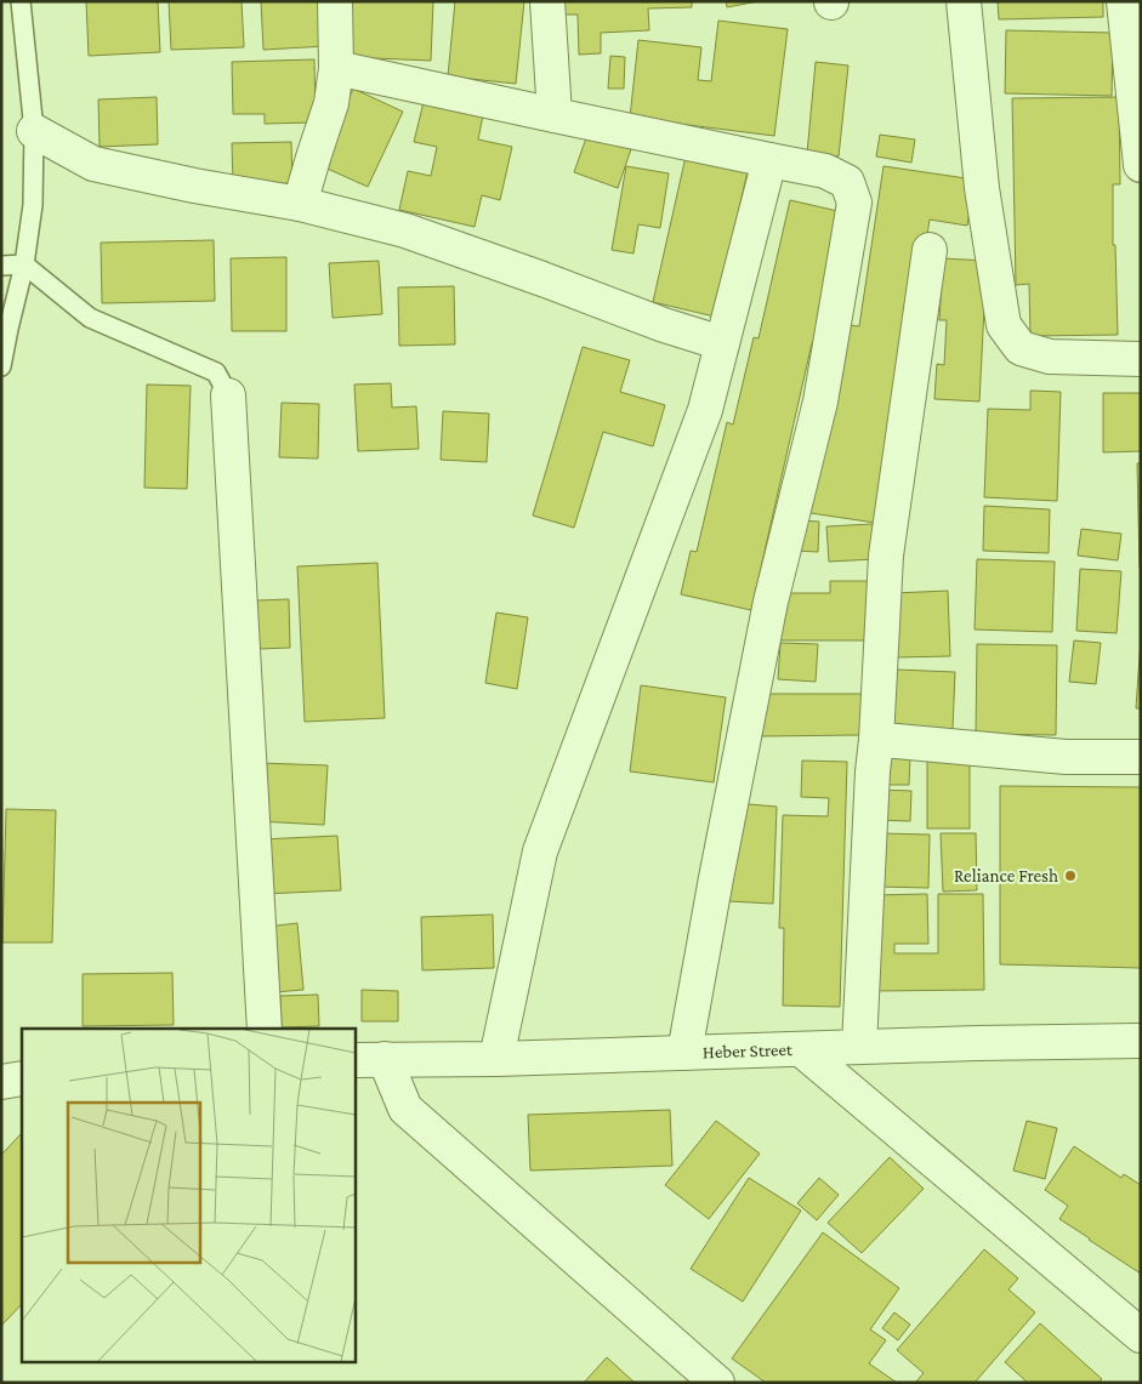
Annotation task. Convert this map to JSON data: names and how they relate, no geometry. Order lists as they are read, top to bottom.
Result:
{
  "streets": {
    "street": ["Heber Street"]
  },
  "places": ["Reliance Fresh"]
}
